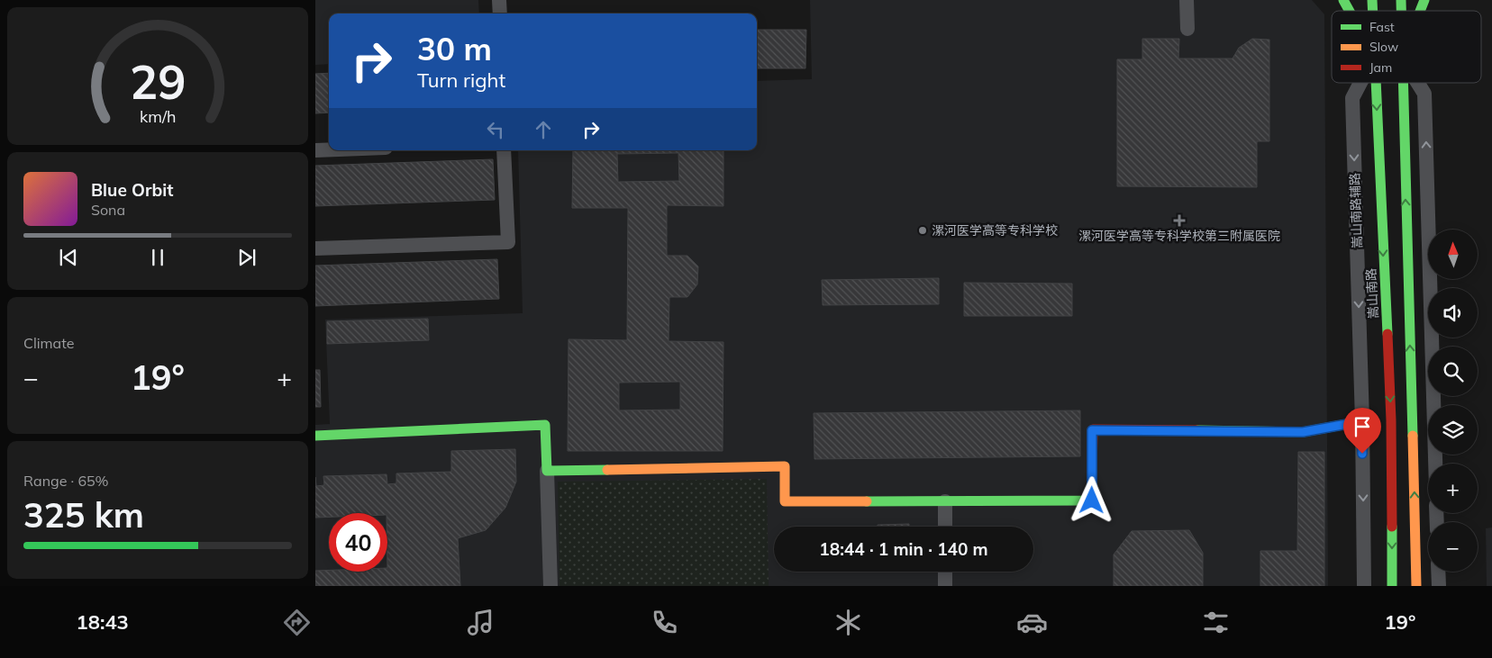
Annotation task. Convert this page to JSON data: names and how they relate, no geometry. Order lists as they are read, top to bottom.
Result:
{
  "streets": {
    "main road": ["嵩山南路"],
    "street": ["嵩山南路辅路"]
  },
  "places": {
    "health": ["漯河医学高等专科学校第三附属医院"],
    "other": ["漯河医学高等专科学校"]
  },
  "legend": ["Fast", "Slow", "Jam"],
  "north": "top",
  "page": {
    "turn": ["30 m", "Turn right"],
    "song": ["Blue Orbit", "Sona"],
    "map_buttons": ["+", "−"],
    "tile": [
      "Climate",
      ["Range · 65%", "325 km"]
    ],
    "heat": ["−", "19°", "+"],
    "limit": "40",
    "trip": "18:44 · 1 min · 140 m",
    "tabs": ["18:43", "19°"],
    "gauge": ["29", "km/h"]
  }
}
